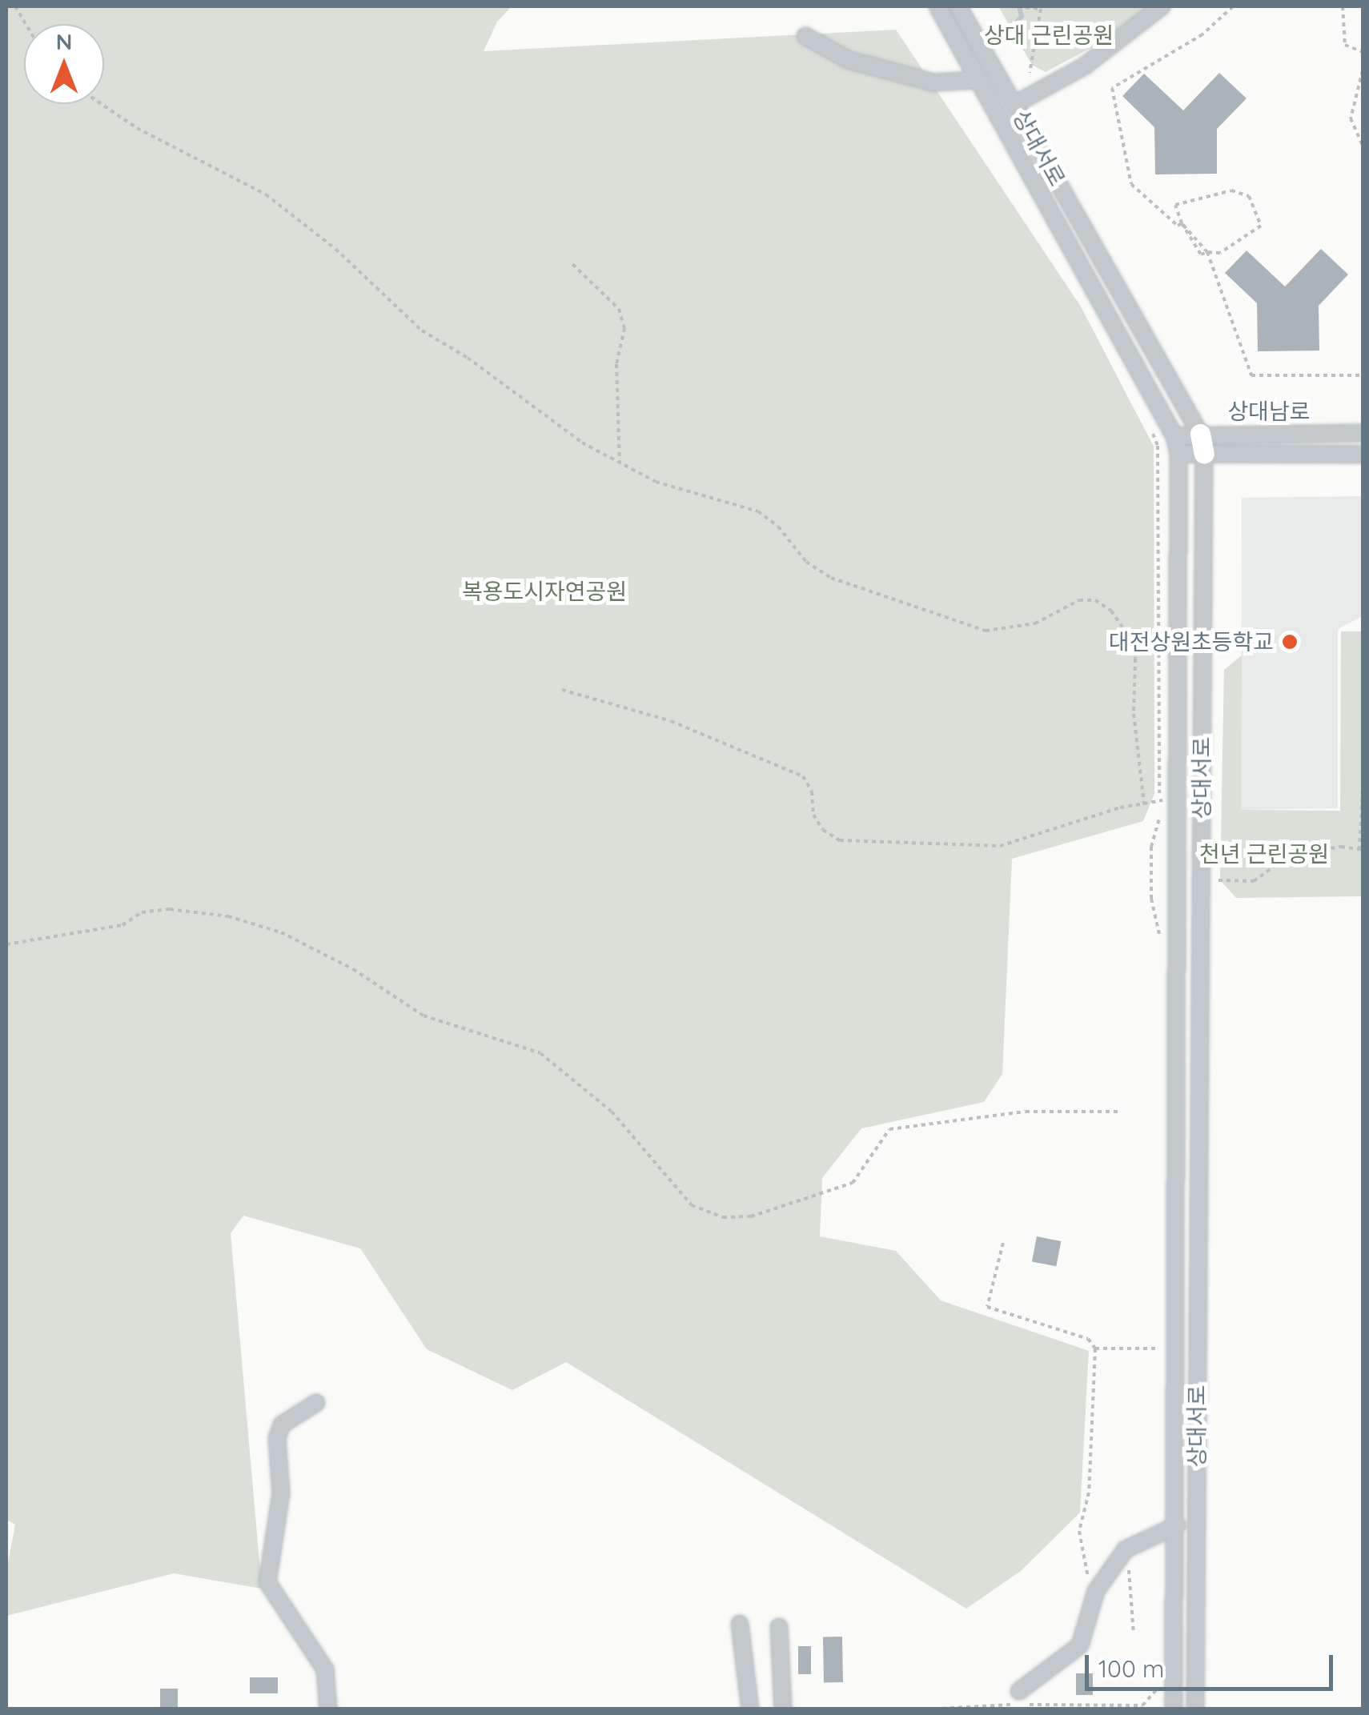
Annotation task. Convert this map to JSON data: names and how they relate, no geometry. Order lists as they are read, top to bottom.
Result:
{
  "streets": {
    "street": ["상대서로", "상대남로"]
  },
  "crossings": [
    ["상대서로", "상대남로"]
  ],
  "parks": ["상대 근린공원", "복용도시자연공원", "천년 근린공원"],
  "places": ["대전상원초등학교"],
  "scale_bar": "100 m",
  "north": "top"
}
